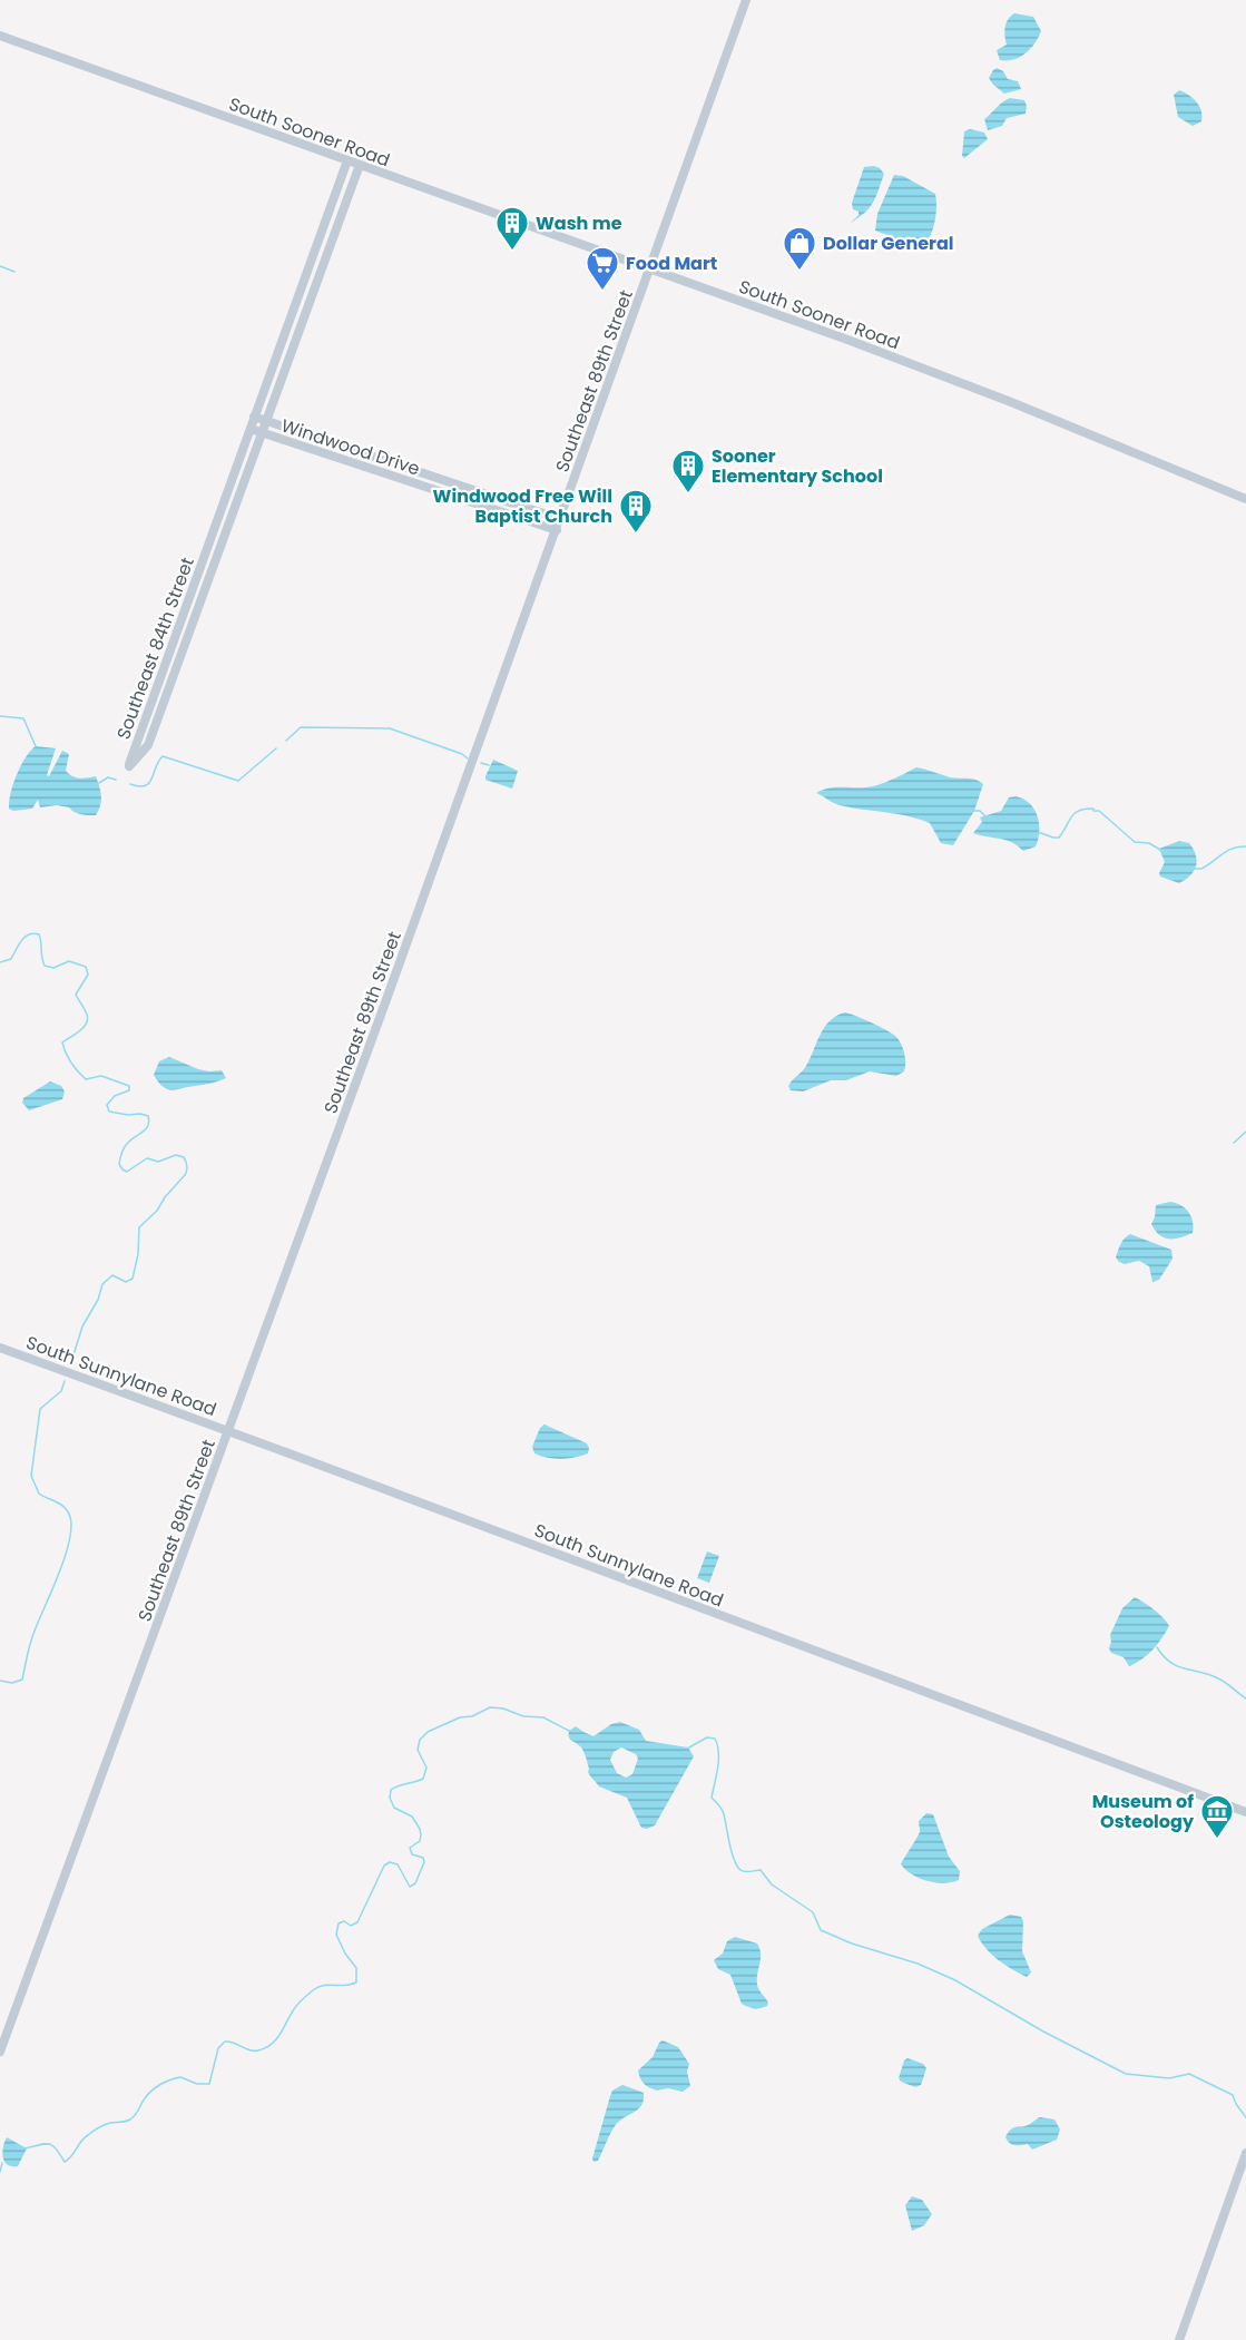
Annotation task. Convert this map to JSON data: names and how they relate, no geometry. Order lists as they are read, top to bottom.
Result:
{
  "streets": {
    "street": [
      "South Sooner Road",
      "Southeast 89th Street",
      "Windwood Drive",
      "Southeast 84th Street",
      "South Sunnylane Road"
    ]
  },
  "crossings": [
    ["South Sooner Road", "Southeast 89th Street"],
    ["South Sooner Road", "Southeast 84th Street"],
    ["Southeast 89th Street", "Windwood Drive"],
    ["Southeast 89th Street", "South Sunnylane Road"],
    ["Windwood Drive", "Southeast 84th Street"]
  ],
  "places": {
    "building": ["Wash me", "Sooner Elementary School", "Windwood Free Will Baptist Church"],
    "shop": ["Dollar General"],
    "supermarket": ["Food Mart"],
    "museum": ["Museum of Osteology"]
  }
}
